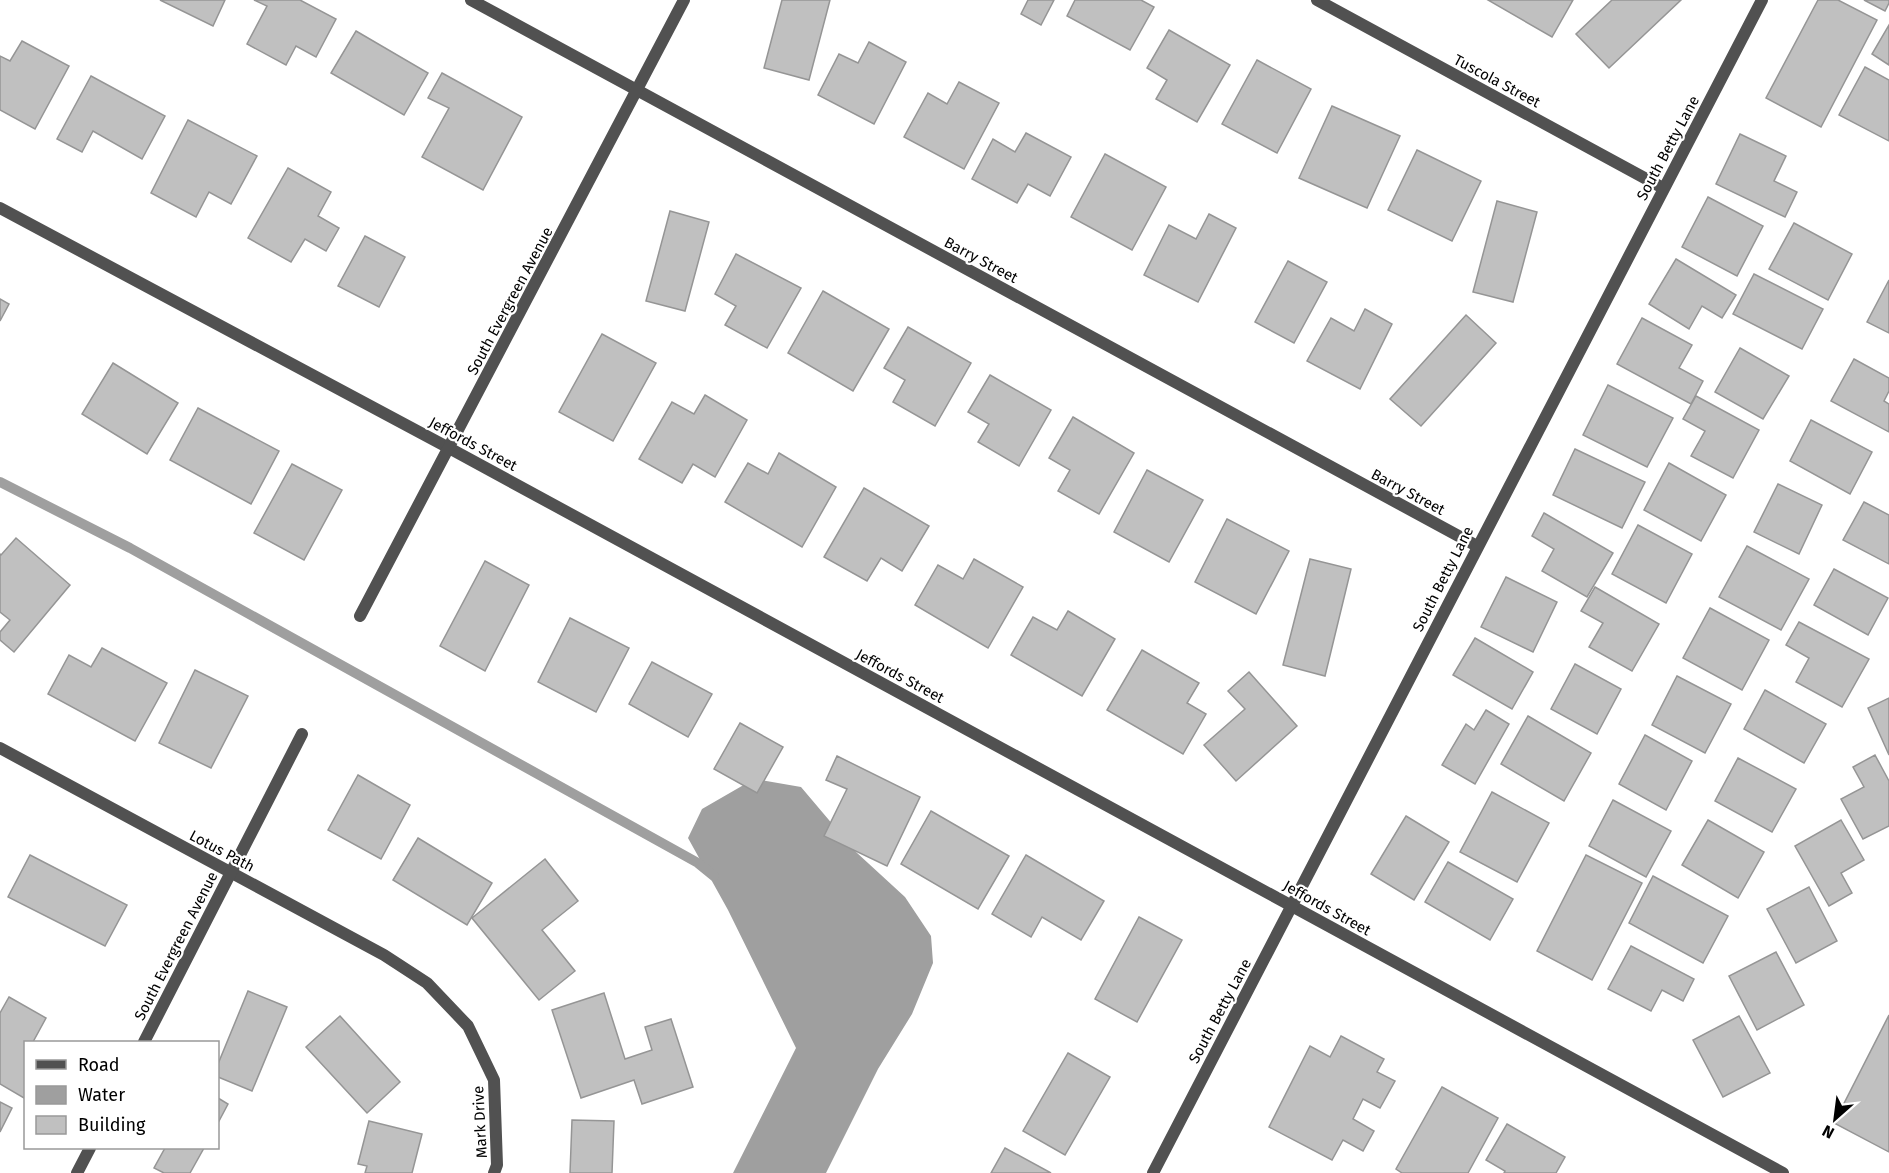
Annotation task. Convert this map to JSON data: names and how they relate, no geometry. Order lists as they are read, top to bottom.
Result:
{
  "streets": {
    "street": [
      "Tuscola Street",
      "South Betty Lane",
      "Barry Street",
      "South Evergreen Avenue",
      "Jeffords Street",
      "Lotus Path",
      "Mark Drive"
    ]
  },
  "crossings": [
    ["Tuscola Street", "South Betty Lane"],
    ["South Betty Lane", "Barry Street"],
    ["South Betty Lane", "Jeffords Street"],
    ["Barry Street", "South Evergreen Avenue"],
    ["South Evergreen Avenue", "Jeffords Street"],
    ["South Evergreen Avenue", "Lotus Path"],
    ["Lotus Path", "Mark Drive"]
  ],
  "legend": ["Road", "Water", "Building"],
  "north": "bottom left"
}
